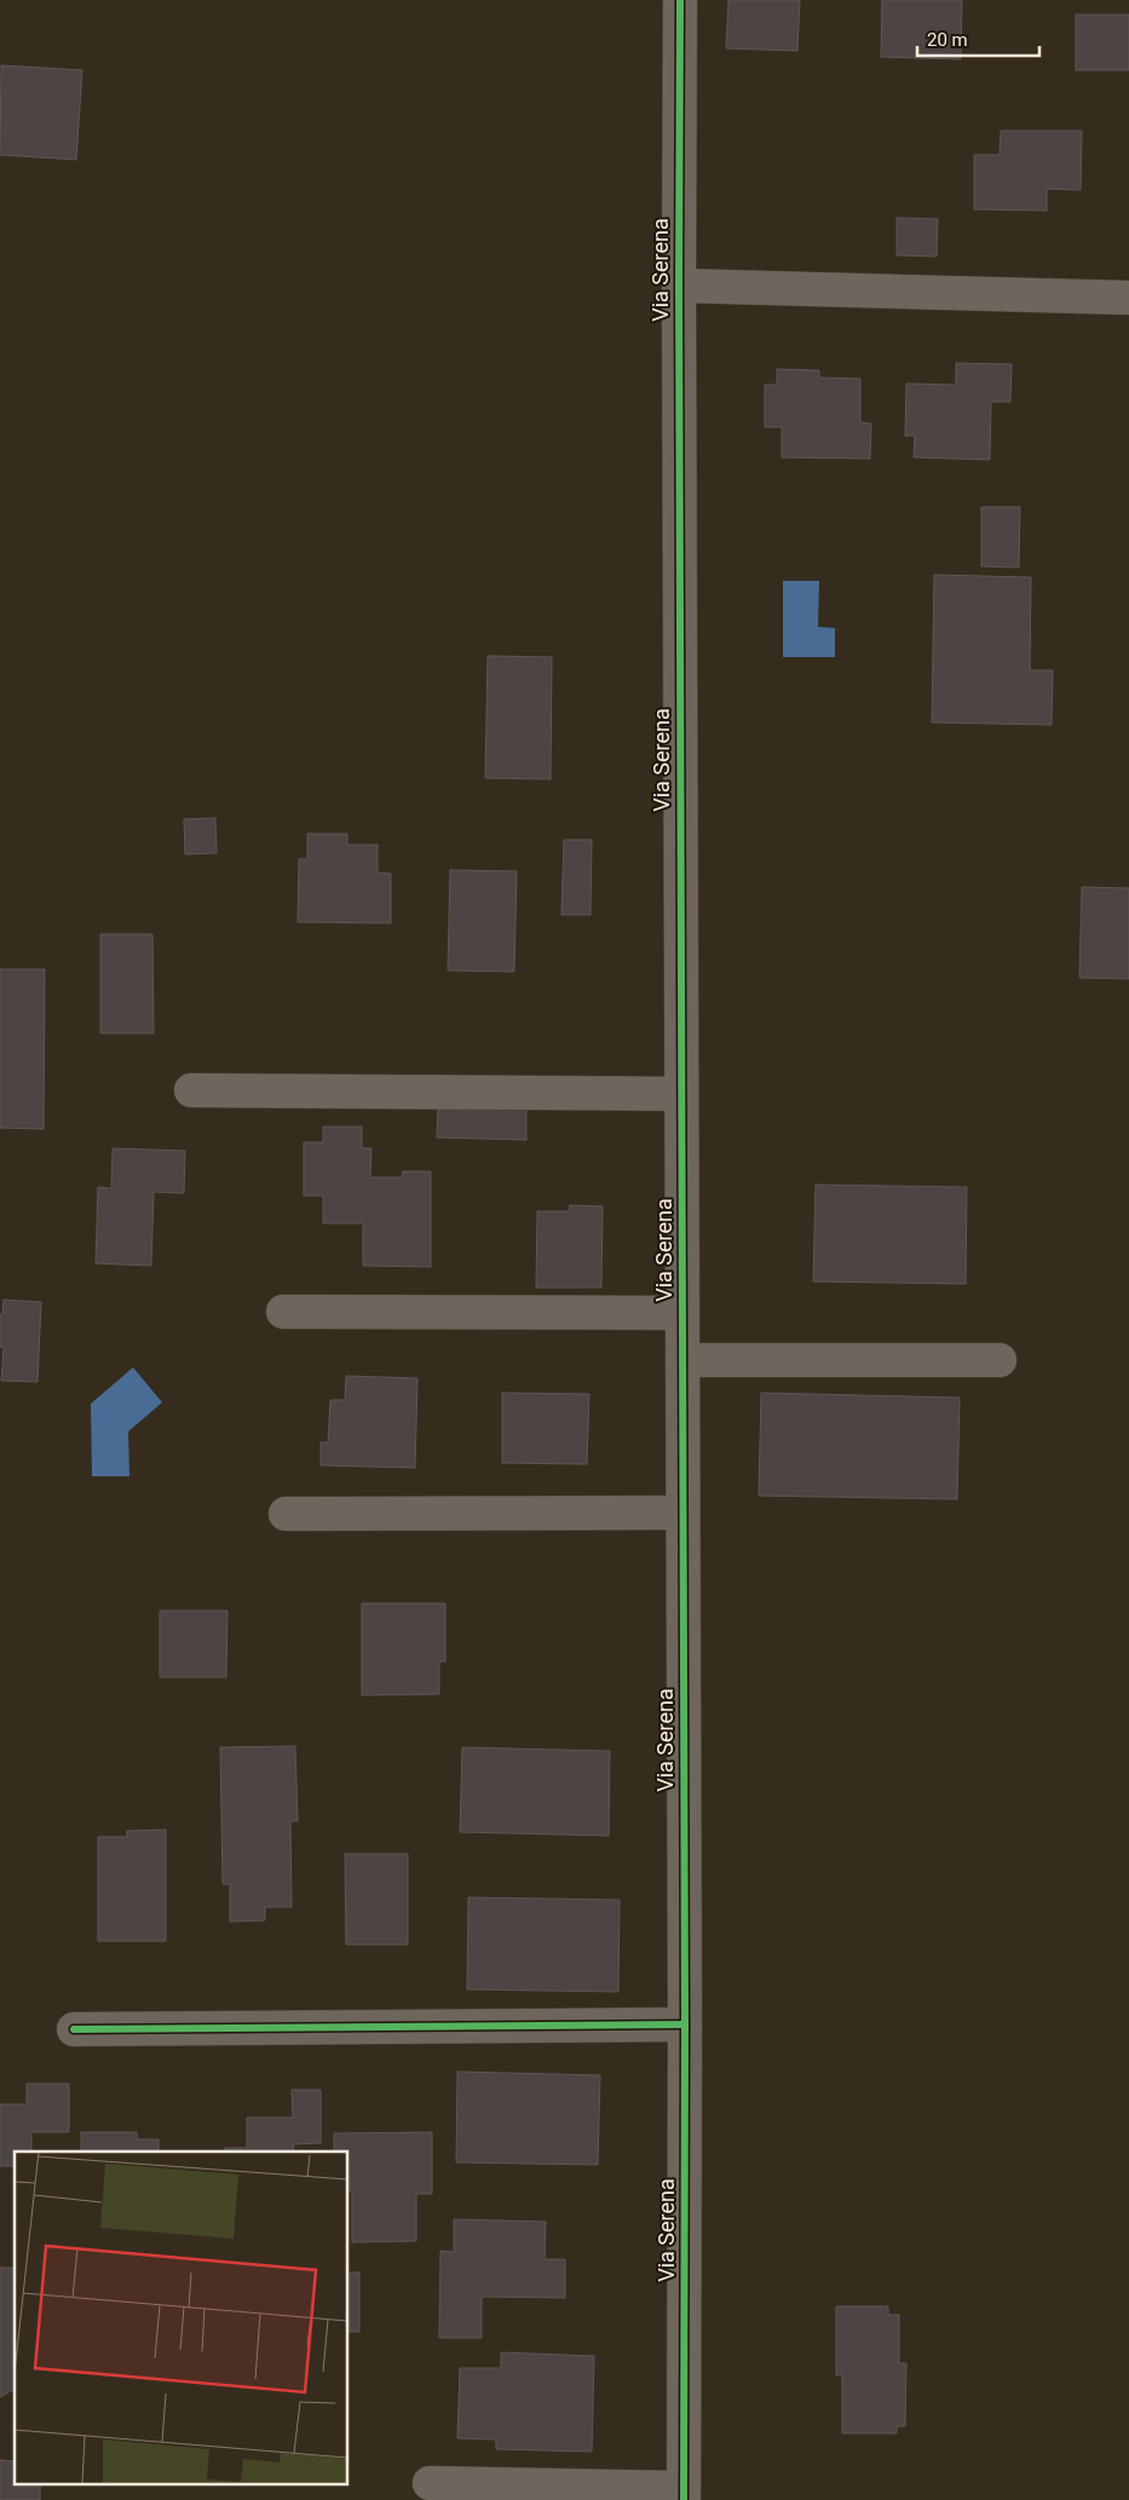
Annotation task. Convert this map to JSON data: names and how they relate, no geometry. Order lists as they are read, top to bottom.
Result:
{
  "streets": {
    "street": ["Via Serena"]
  },
  "scale_bar": "20 m"
}
